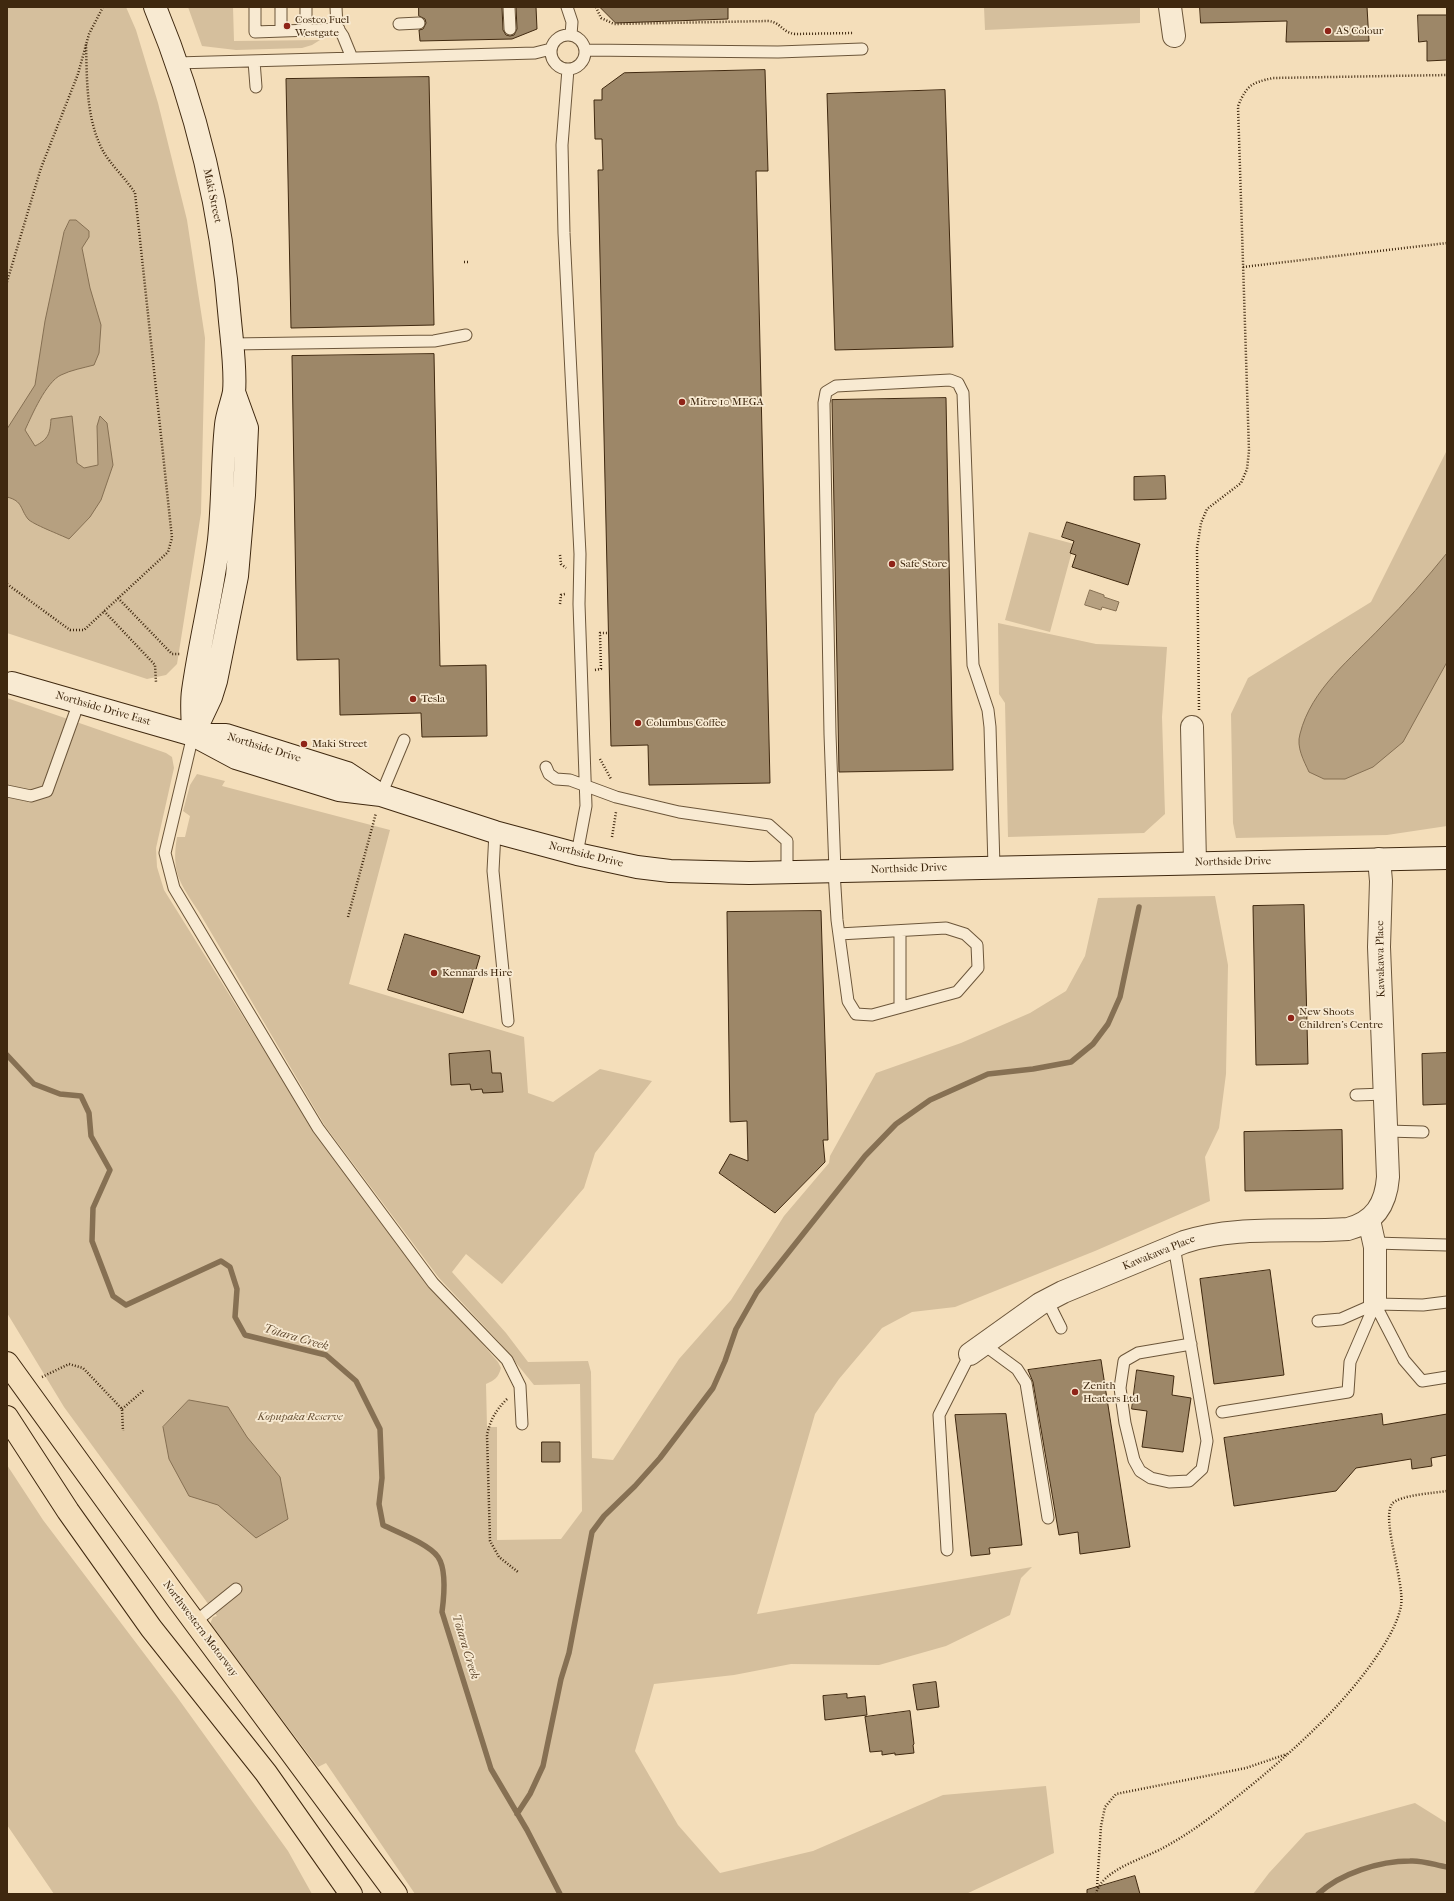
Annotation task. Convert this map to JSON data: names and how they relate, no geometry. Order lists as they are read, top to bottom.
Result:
{
  "streets": {
    "highway": ["Northwestern Motorway"],
    "street": [
      "Maki Street",
      "Northside Drive East",
      "Northside Drive",
      "Kawakawa Place"
    ]
  },
  "crossings": [
    ["Maki Street", "Northside Drive East"],
    ["Maki Street", "Northside Drive"],
    ["Northside Drive East", "Northside Drive"],
    ["Northside Drive", "Kawakawa Place"]
  ],
  "water": ["Tōtara Creek"],
  "parks": ["Kopupaka Reserve"],
  "places": [
    "Costco Fuel Westgate",
    "AS Colour",
    "Mitre 10 MEGA",
    "Safe Store",
    "Tesla",
    "Columbus Coffee",
    "Maki Street",
    "Kennards Hire",
    "New Shoots Children's Centre",
    "Zenith Heaters Ltd"
  ]
}
